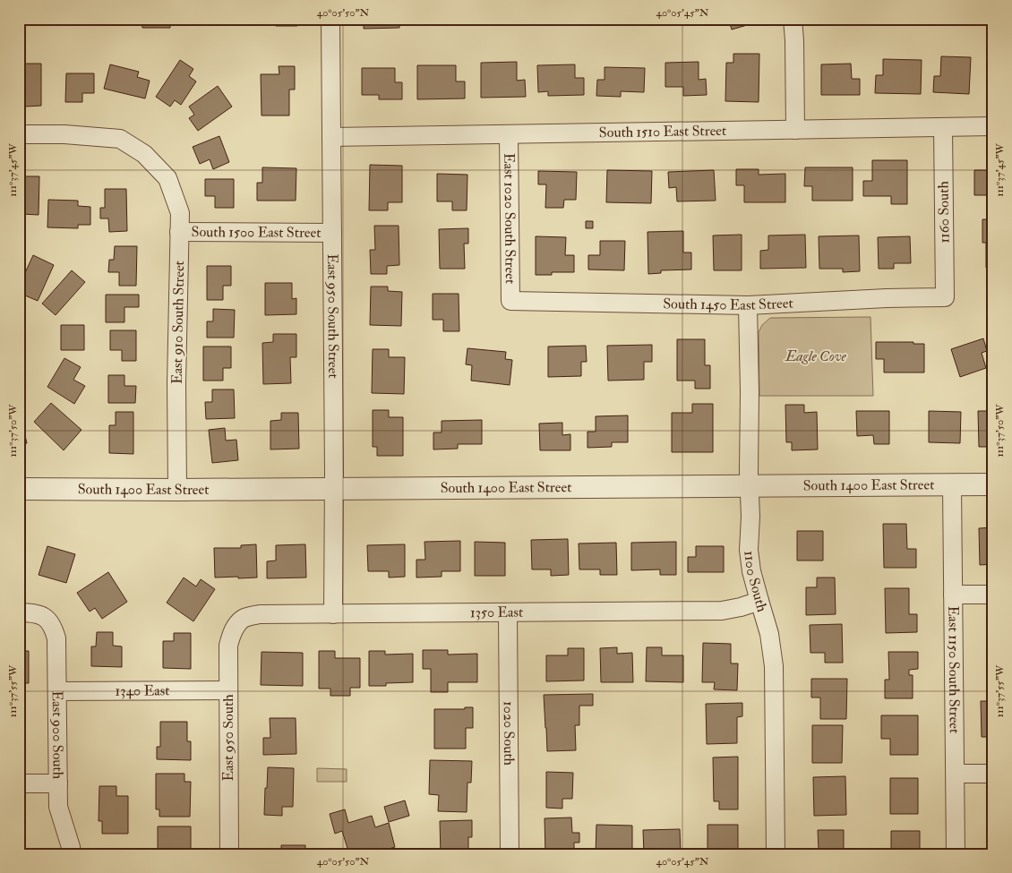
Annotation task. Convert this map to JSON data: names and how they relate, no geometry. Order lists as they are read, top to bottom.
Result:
{
  "streets": {
    "street": [
      "South 1510 East Street",
      "1160 South",
      "East 1020 South Street",
      "South 1500 East Street",
      "South 1450 East Street",
      "East 950 South Street",
      "East 910 South Street",
      "South 1400 East Street",
      "1100 South",
      "1350 East",
      "East 1150 South Street",
      "1340 East",
      "1020 South",
      "East 900 South",
      "East 950 South"
    ]
  },
  "crossings": [
    ["South 1510 East Street", "1160 South"],
    ["South 1510 East Street", "East 1020 South Street"],
    ["South 1510 East Street", "East 950 South Street"],
    ["1160 South", "South 1450 East Street"],
    ["East 1020 South Street", "South 1450 East Street"],
    ["South 1500 East Street", "East 950 South Street"],
    ["South 1500 East Street", "East 910 South Street"],
    ["South 1450 East Street", "1100 South"],
    ["East 950 South Street", "South 1400 East Street"],
    ["East 950 South Street", "1350 East"],
    ["East 910 South Street", "South 1400 East Street"],
    ["South 1400 East Street", "1100 South"],
    ["South 1400 East Street", "East 1150 South Street"],
    ["1100 South", "1350 East"],
    ["1350 East", "1020 South"],
    ["1350 East", "East 950 South"],
    ["1340 East", "East 900 South"],
    ["1340 East", "East 950 South"]
  ],
  "parks": ["Eagle Cove"],
  "coordinates": [
    "40°05'50\"N",
    "40°05'45\"N",
    "111°37'45\"W",
    "111°37'50\"W",
    "111°37'55\"W"
  ]
}
